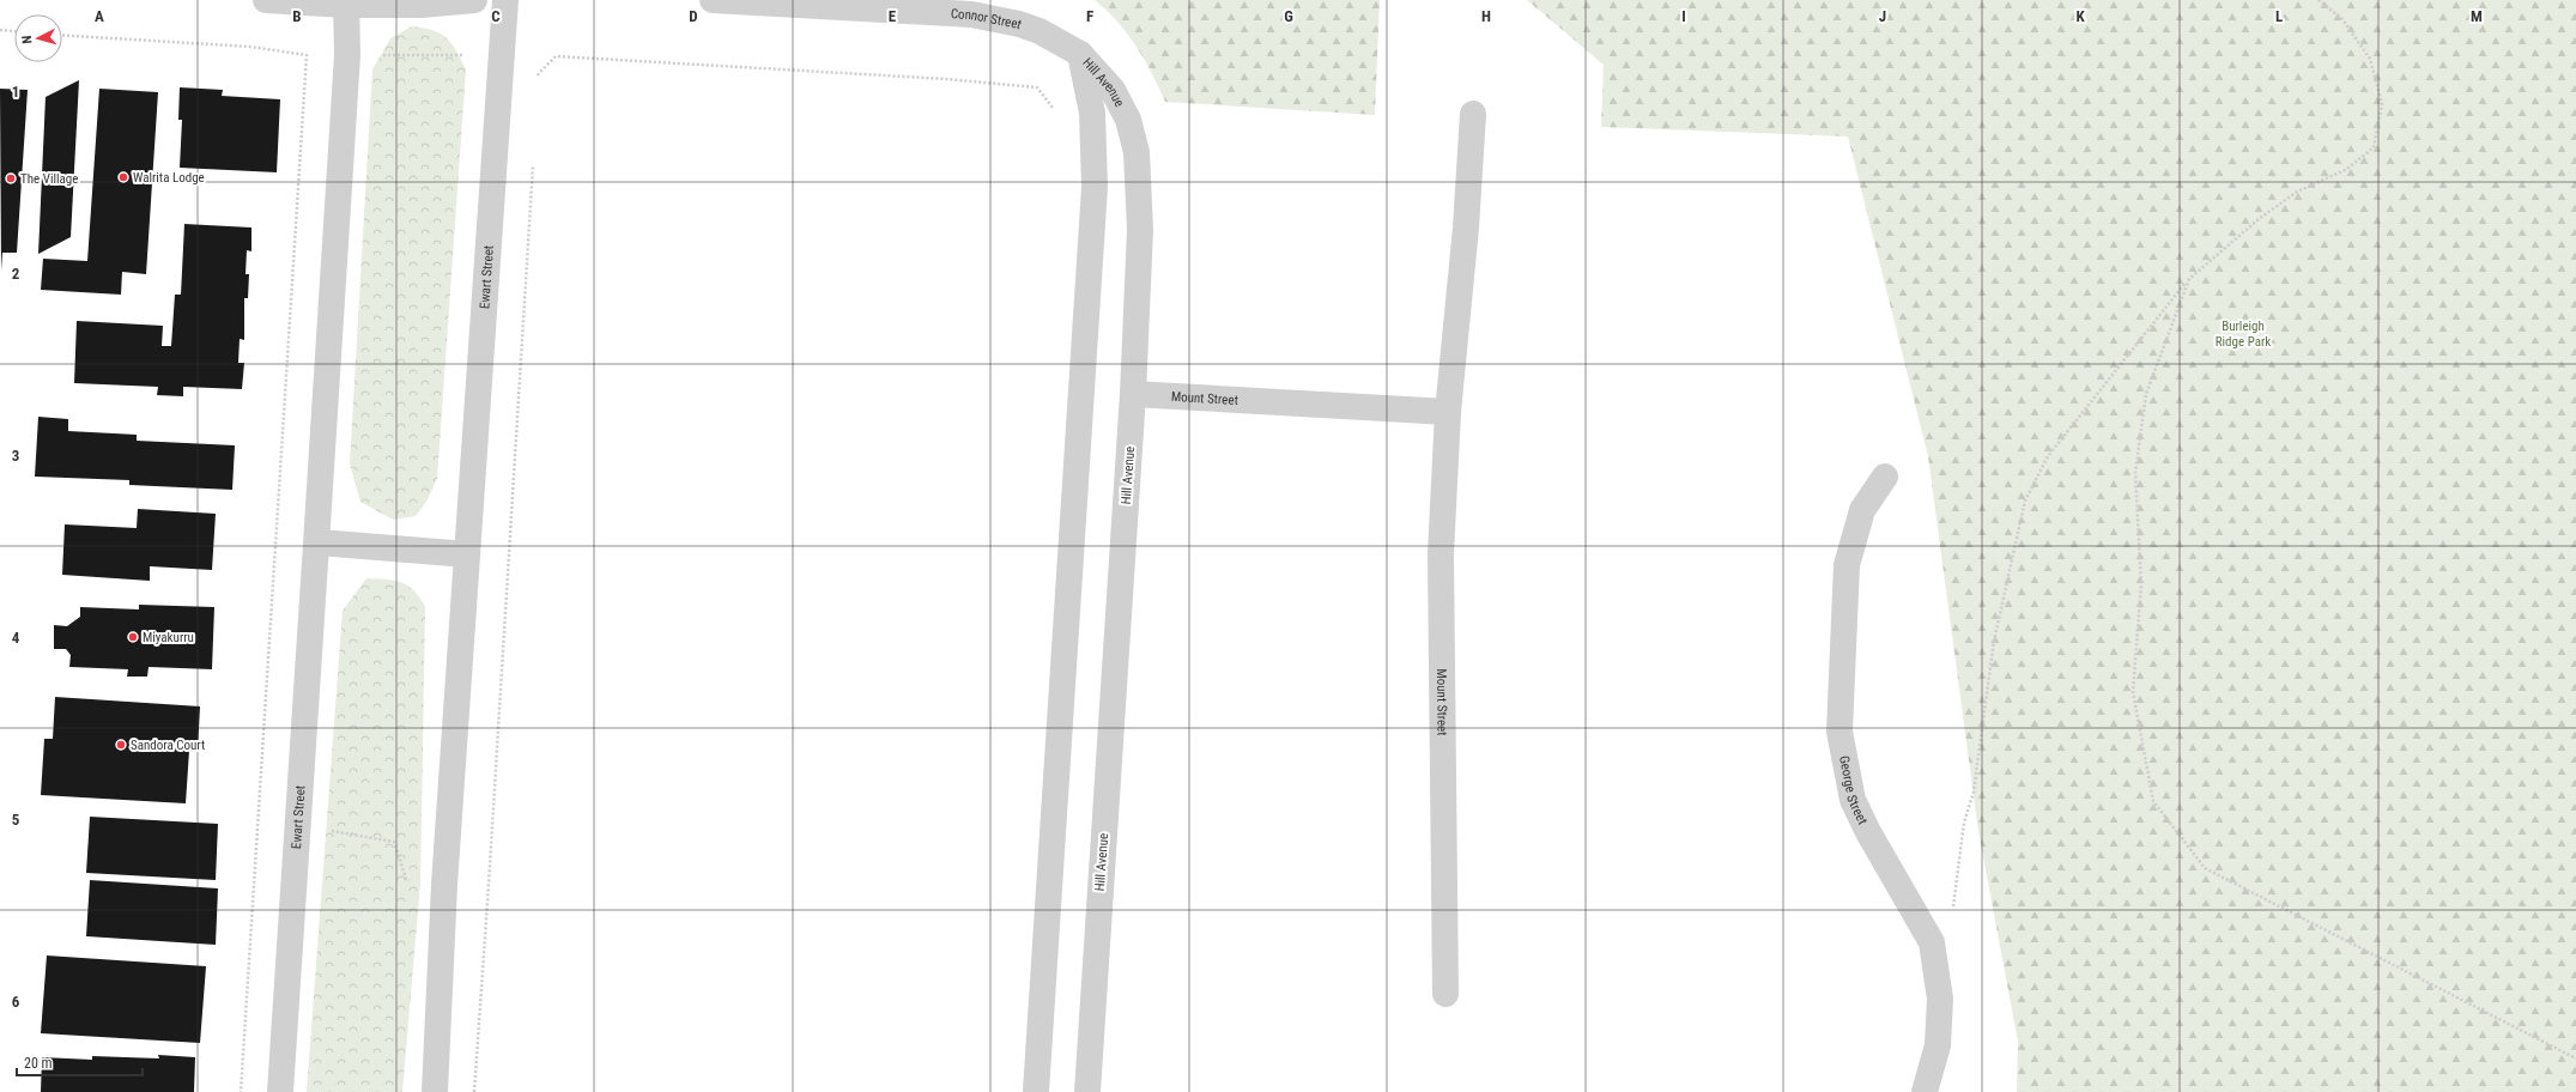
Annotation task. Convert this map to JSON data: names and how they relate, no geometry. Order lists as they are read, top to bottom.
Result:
{
  "streets": {
    "street": [
      "Connor Street",
      "Hill Avenue",
      "Ewart Street",
      "Mount Street",
      "George Street"
    ]
  },
  "crossings": [
    ["Connor Street", "Hill Avenue"],
    ["Hill Avenue", "Mount Street"]
  ],
  "parks": ["Burleigh Ridge Park"],
  "places": [
    "Walrita Lodge",
    "The Village",
    "Miyakurru",
    "Sandora Court"
  ],
  "scale_bar": "20 m",
  "north": "left",
  "grid": {
    "columns": [
      "A",
      "B",
      "C",
      "D",
      "E",
      "F",
      "G",
      "H",
      "I",
      "J",
      "K",
      "L",
      "M"
    ],
    "rows": [
      "1",
      "2",
      "3",
      "4",
      "5",
      "6"
    ]
  }
}
